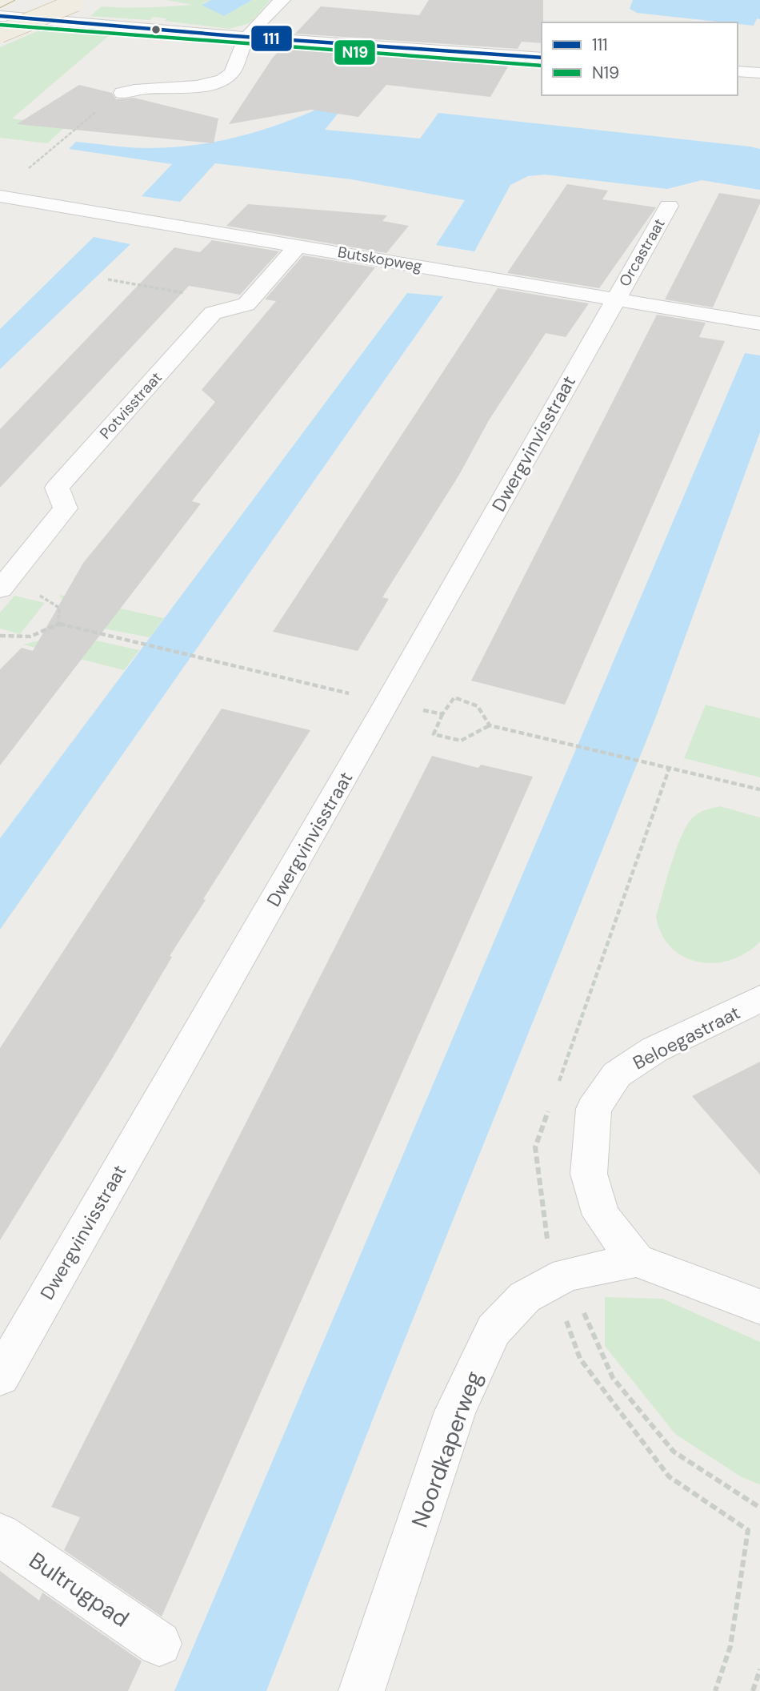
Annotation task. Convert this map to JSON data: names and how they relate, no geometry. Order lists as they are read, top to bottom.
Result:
{
  "streets": {
    "street": [
      "Orcastraat",
      "Butskopweg",
      "Potvisstraat",
      "Dwergvinvisstraat",
      "Beloegastraat",
      "Noordkaperweg",
      "Bultrugpad"
    ]
  },
  "crossings": [
    ["Orcastraat", "Butskopweg"],
    ["Orcastraat", "Dwergvinvisstraat"],
    ["Butskopweg", "Dwergvinvisstraat"],
    ["Beloegastraat", "Noordkaperweg"]
  ],
  "lines": ["transit line 111", "transit line N19"],
  "legend": ["111", "N19"]
}
